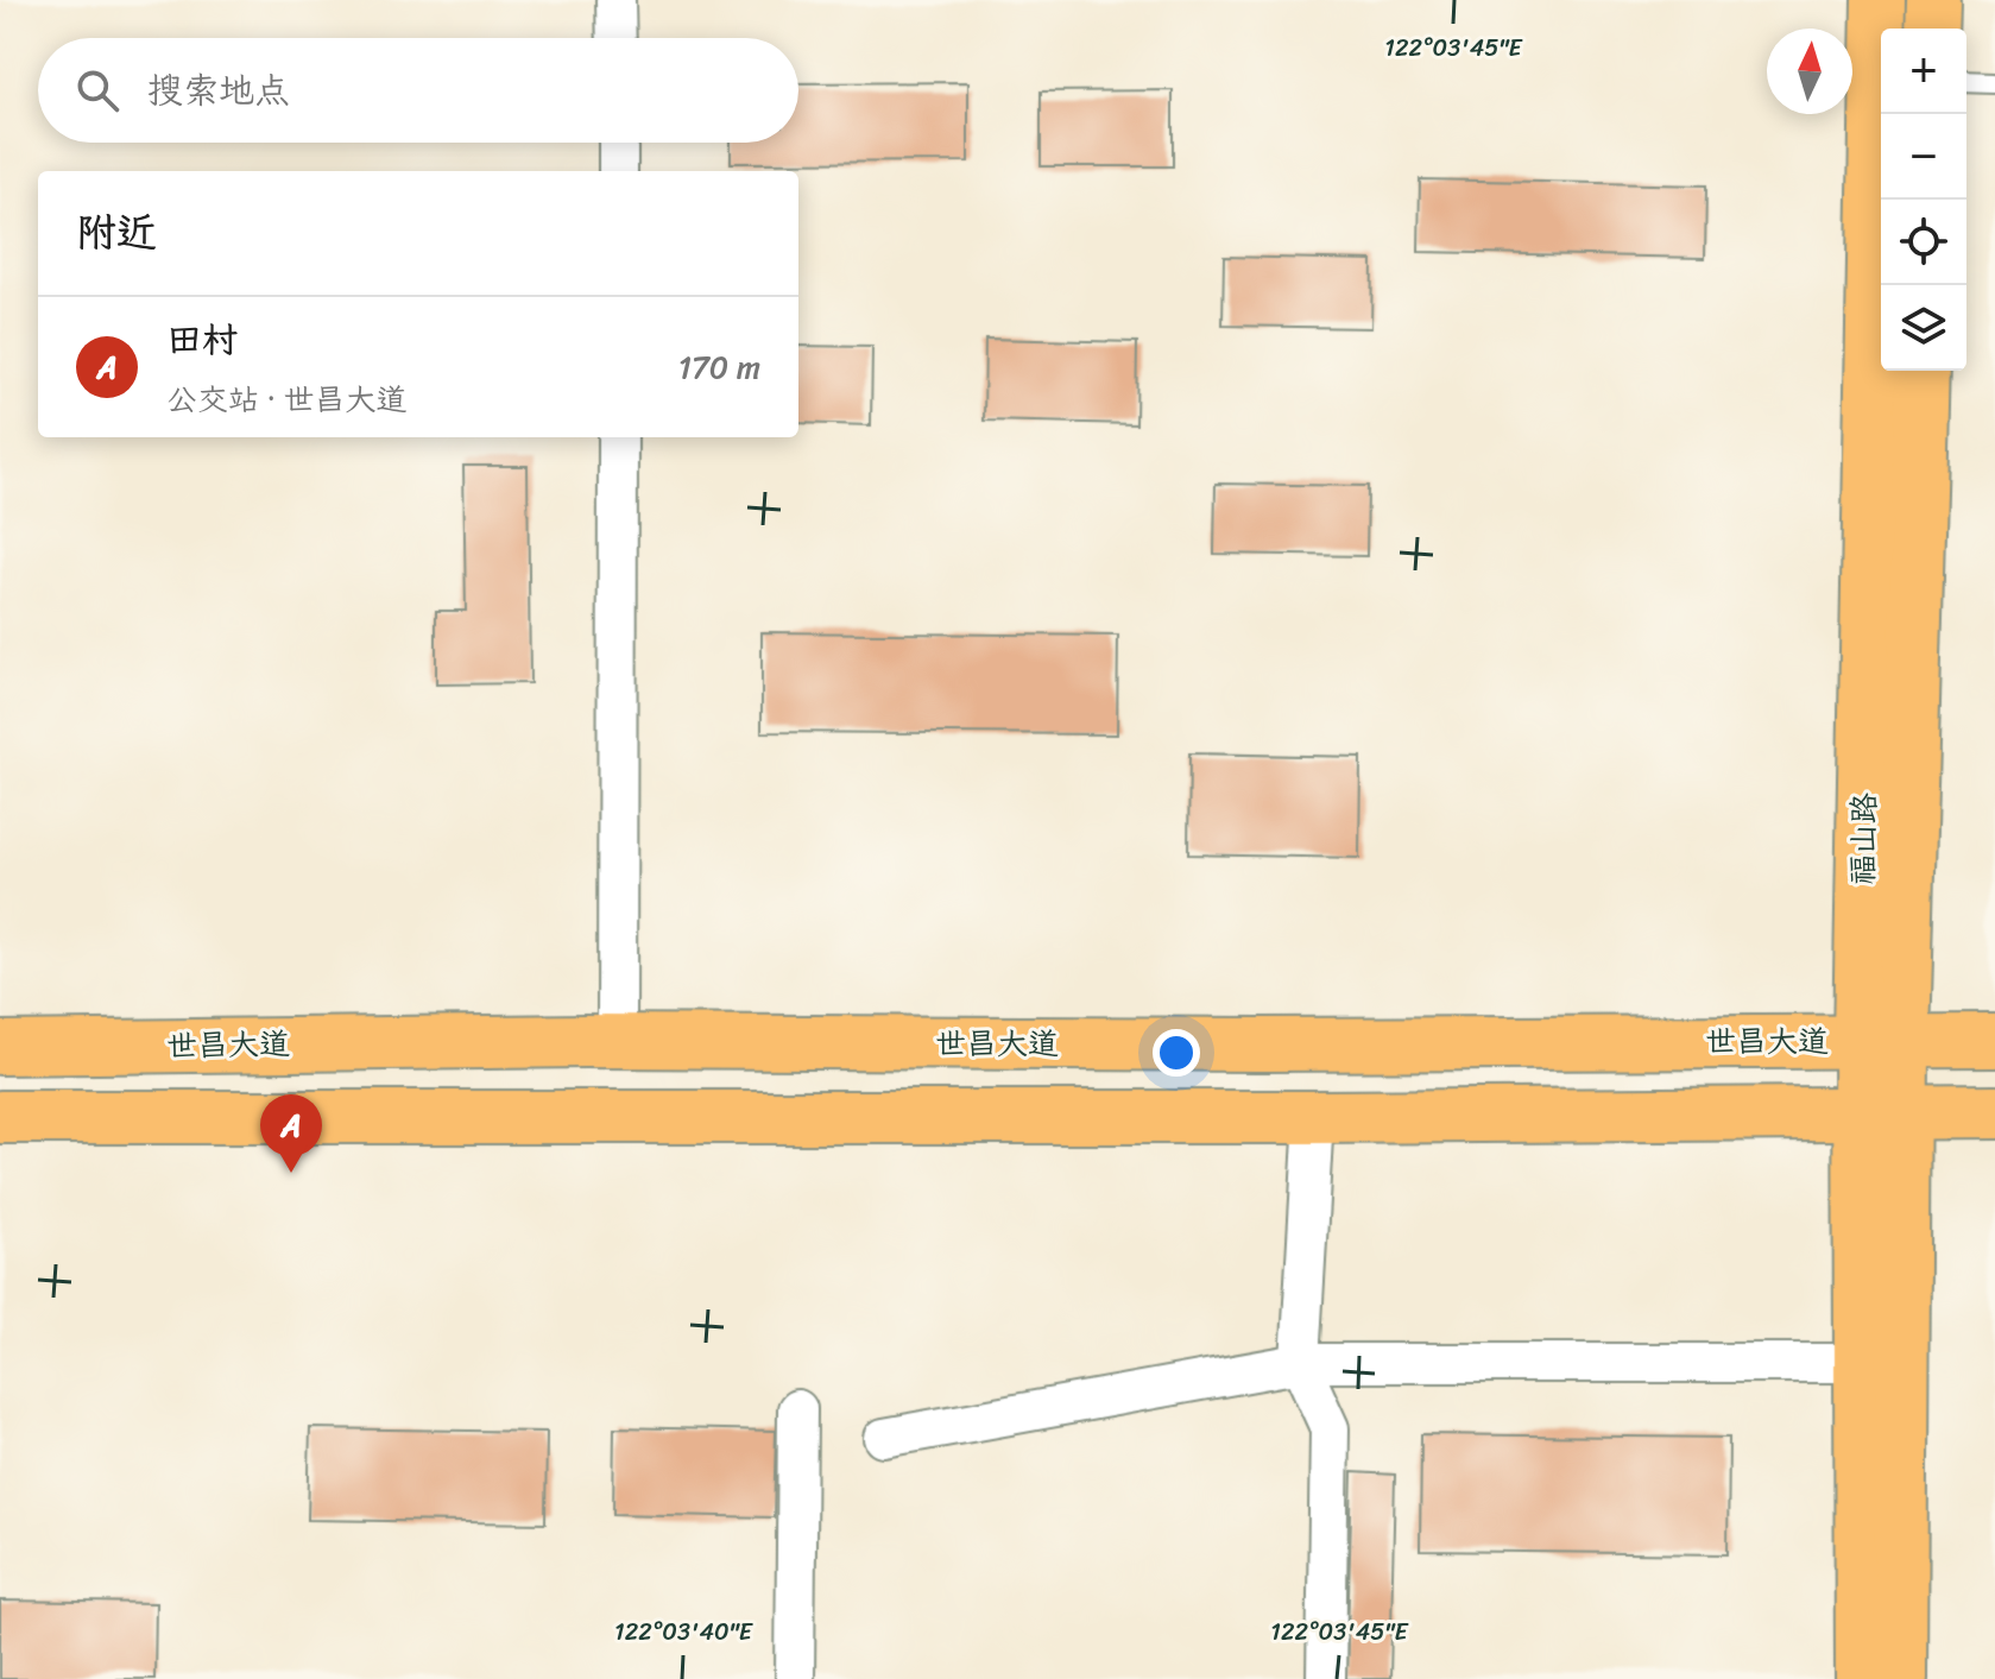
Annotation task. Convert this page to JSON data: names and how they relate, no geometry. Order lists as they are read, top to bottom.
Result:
{
  "streets": {
    "main road": ["福山路", "世昌大道"]
  },
  "crossings": [
    ["福山路", "世昌大道"]
  ],
  "north": "top",
  "page": {
    "map_buttons": ["+", "−"],
    "search": "搜索地点",
    "heading": "附近",
    "list": [
      {
        "mark": "A",
        "name": "田村",
        "note": "公交站 · 世昌大道",
        "value": "170 m"
      }
    ],
    "pins": "A"
  },
  "coordinates": ["122°03'45\"E", "122°03'40\"E"]
}
